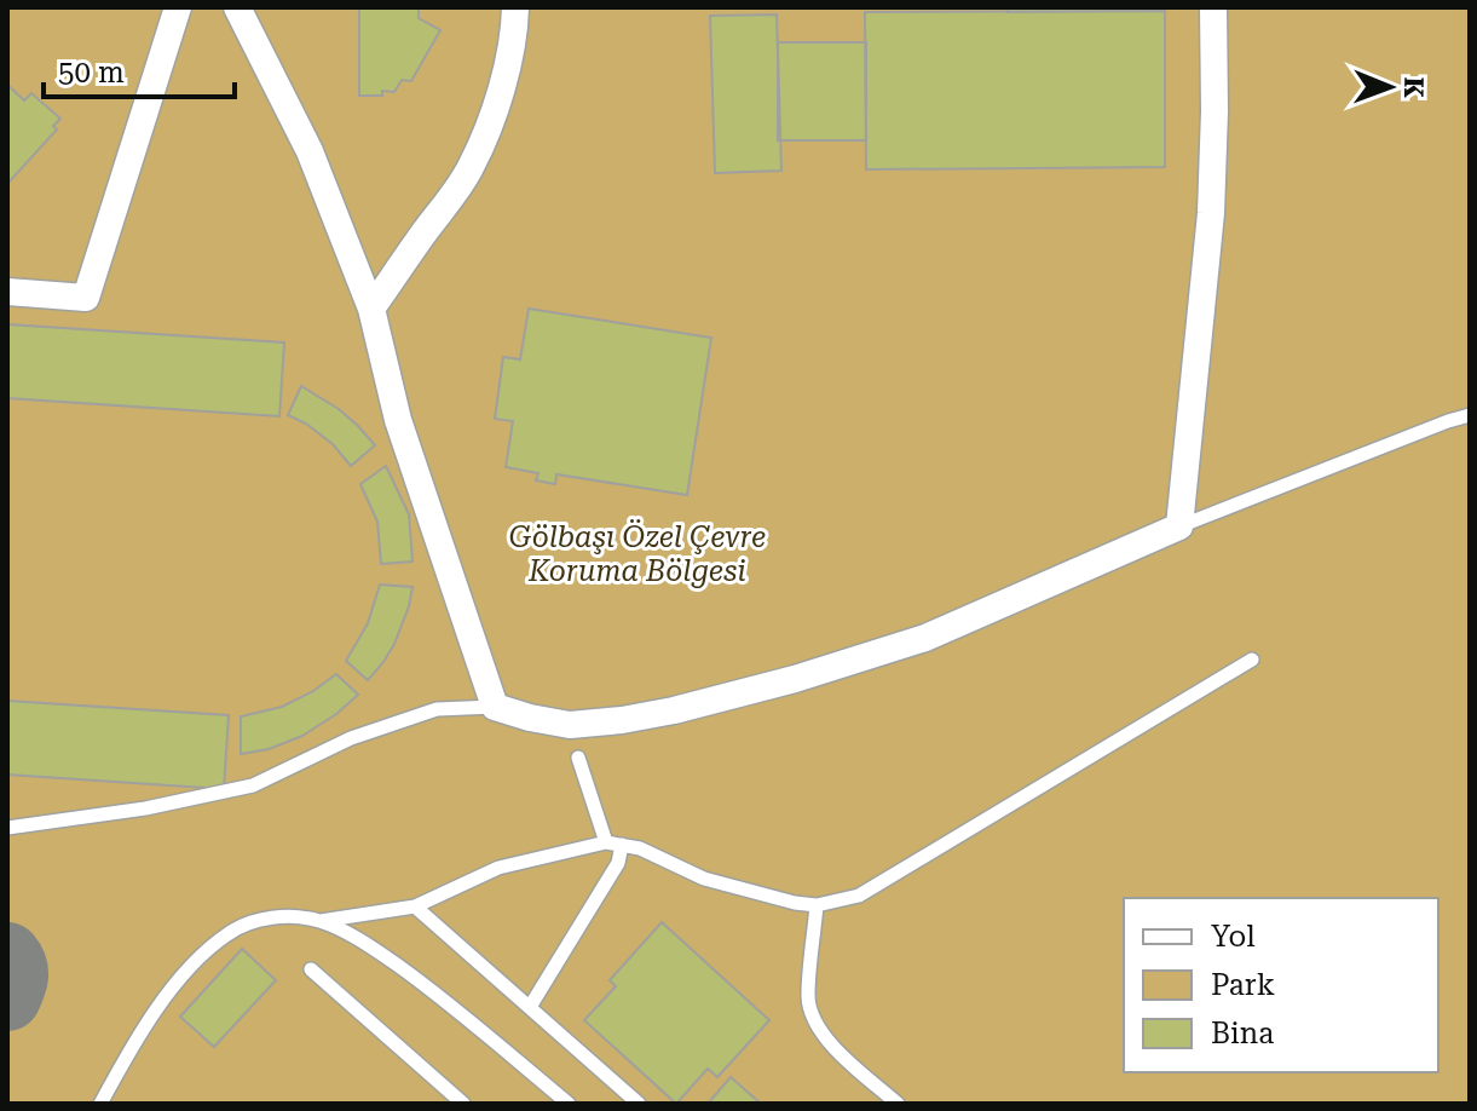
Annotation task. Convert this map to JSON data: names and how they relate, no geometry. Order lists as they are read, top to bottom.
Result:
{
  "parks": ["Gölbaşı Özel Çevre Koruma Bölgesi"],
  "legend": ["Yol", "Park", "Bina"],
  "scale_bar": "50 m",
  "north": "right"
}
